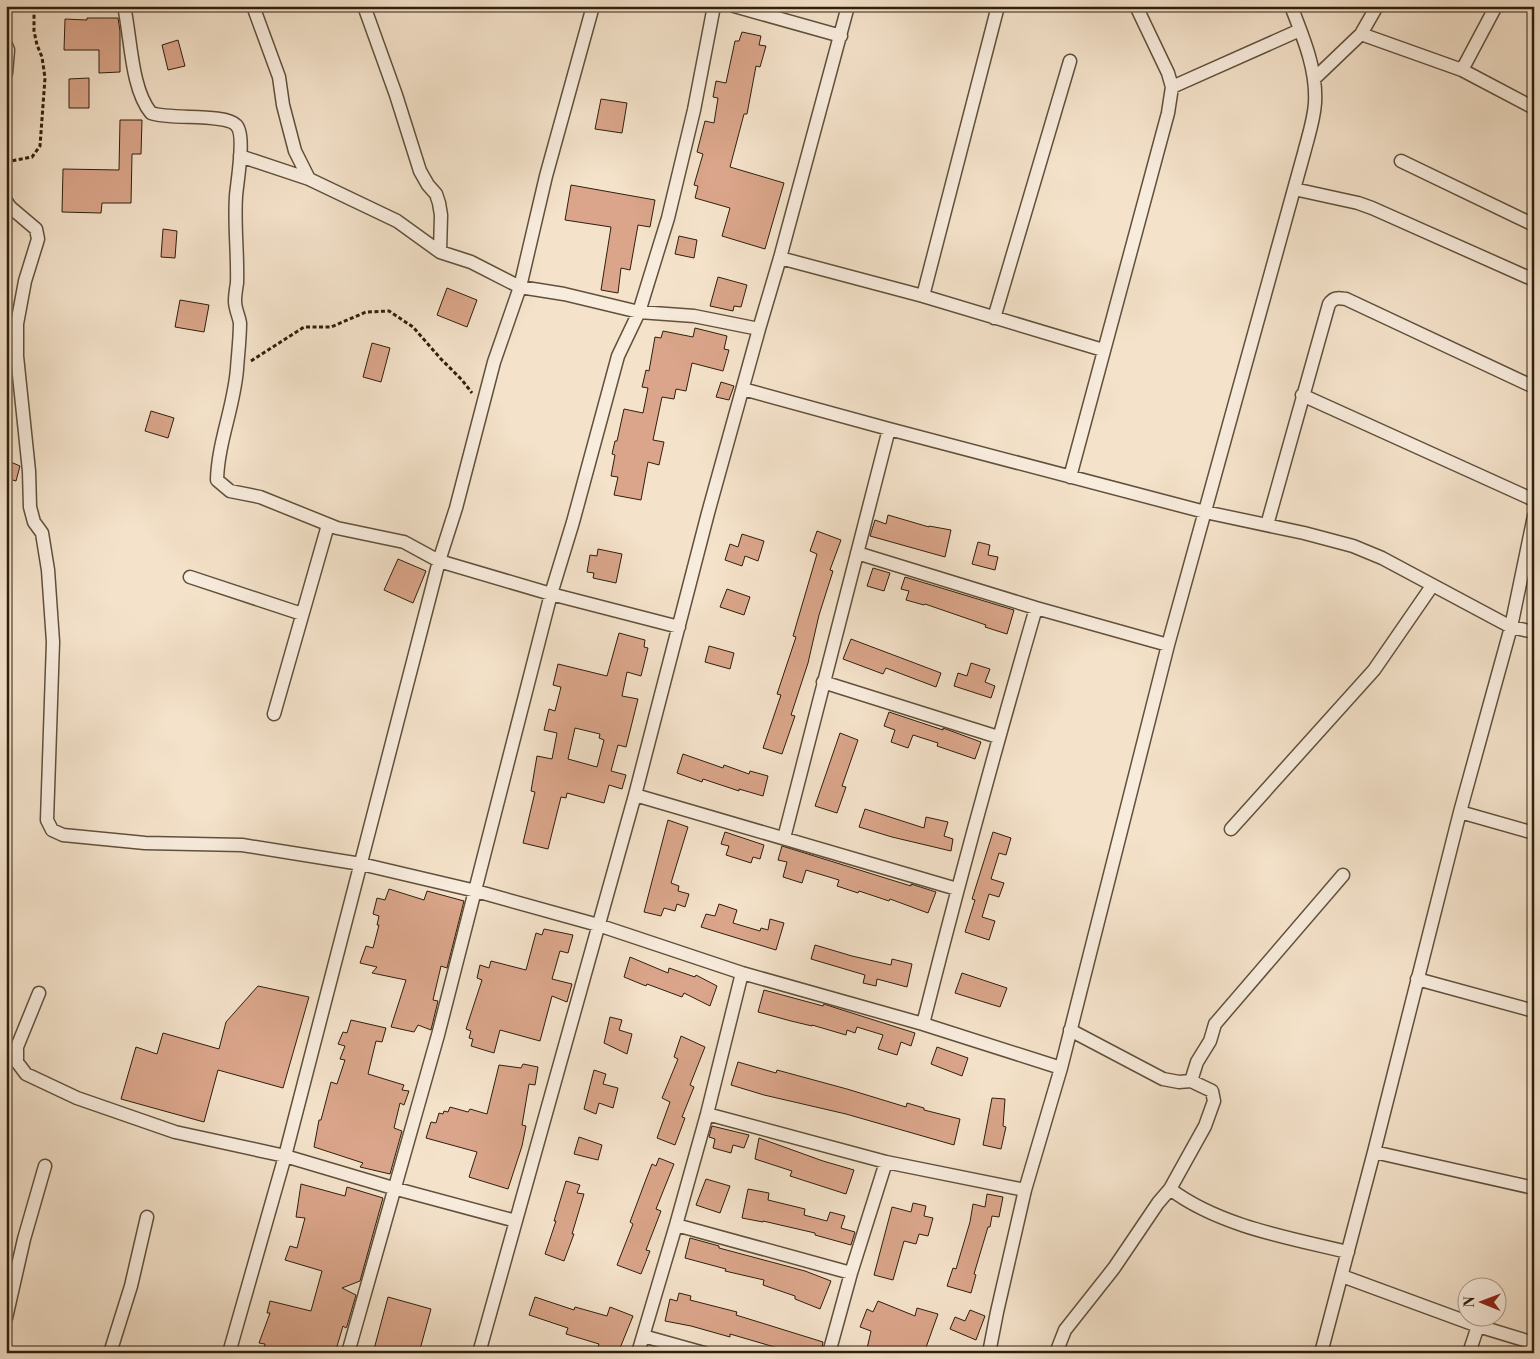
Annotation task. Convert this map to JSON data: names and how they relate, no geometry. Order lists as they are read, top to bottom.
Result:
{
  "north": "left"
}
